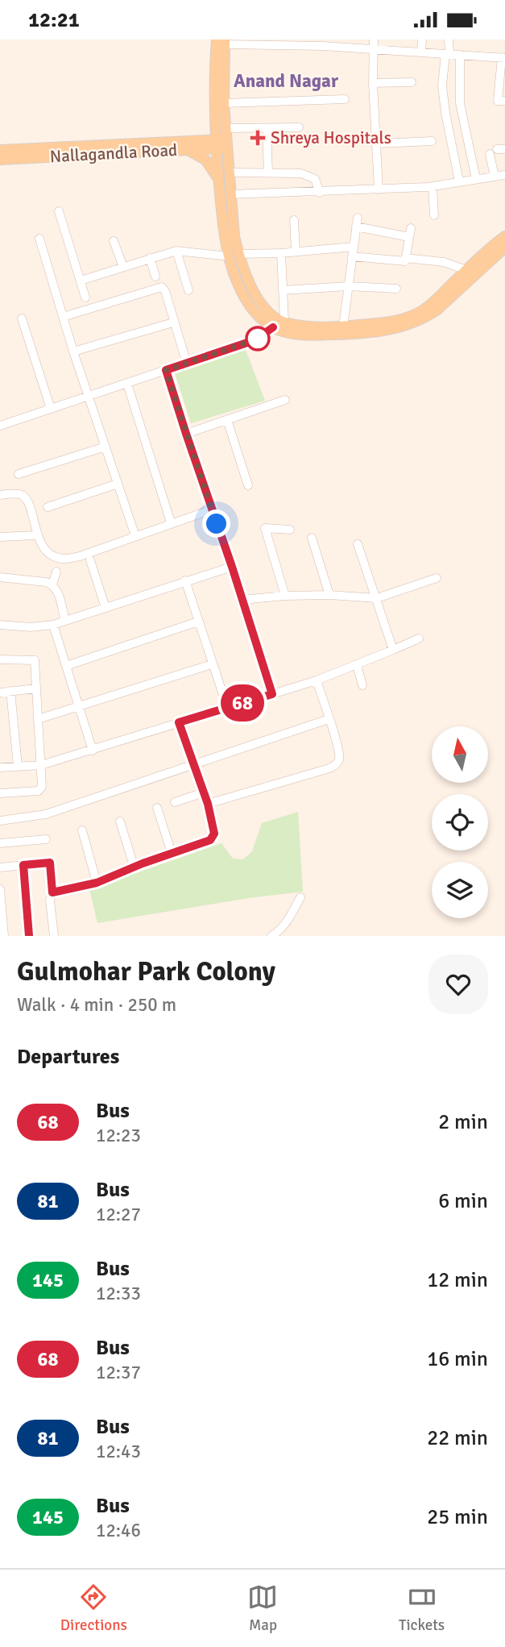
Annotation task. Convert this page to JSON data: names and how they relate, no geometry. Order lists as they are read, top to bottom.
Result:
{
  "streets": {
    "main road": ["Nallagandla Road"]
  },
  "districts": ["Anand Nagar"],
  "places": {
    "health": ["Shreya Hospitals"]
  },
  "lines": ["bus line 68"],
  "north": "top",
  "page": {
    "status": "12:21",
    "on_map": "68",
    "heading": [
      ["Gulmohar Park Colony", "Walk · 4 min · 250 m"],
      "Departures"
    ],
    "list": [
      {
        "mark": "68",
        "name": "Bus",
        "note": "12:23",
        "value": "2 min"
      },
      {
        "mark": "81",
        "name": "Bus",
        "note": "12:27",
        "value": "6 min"
      },
      {
        "mark": "145",
        "name": "Bus",
        "note": "12:33",
        "value": "12 min"
      },
      {
        "mark": "68",
        "name": "Bus",
        "note": "12:37",
        "value": "16 min"
      },
      {
        "mark": "81",
        "name": "Bus",
        "note": "12:43",
        "value": "22 min"
      },
      {
        "mark": "145",
        "name": "Bus",
        "note": "12:46",
        "value": "25 min"
      }
    ],
    "tabs": ["Directions", "Map", "Tickets"]
  }
}
